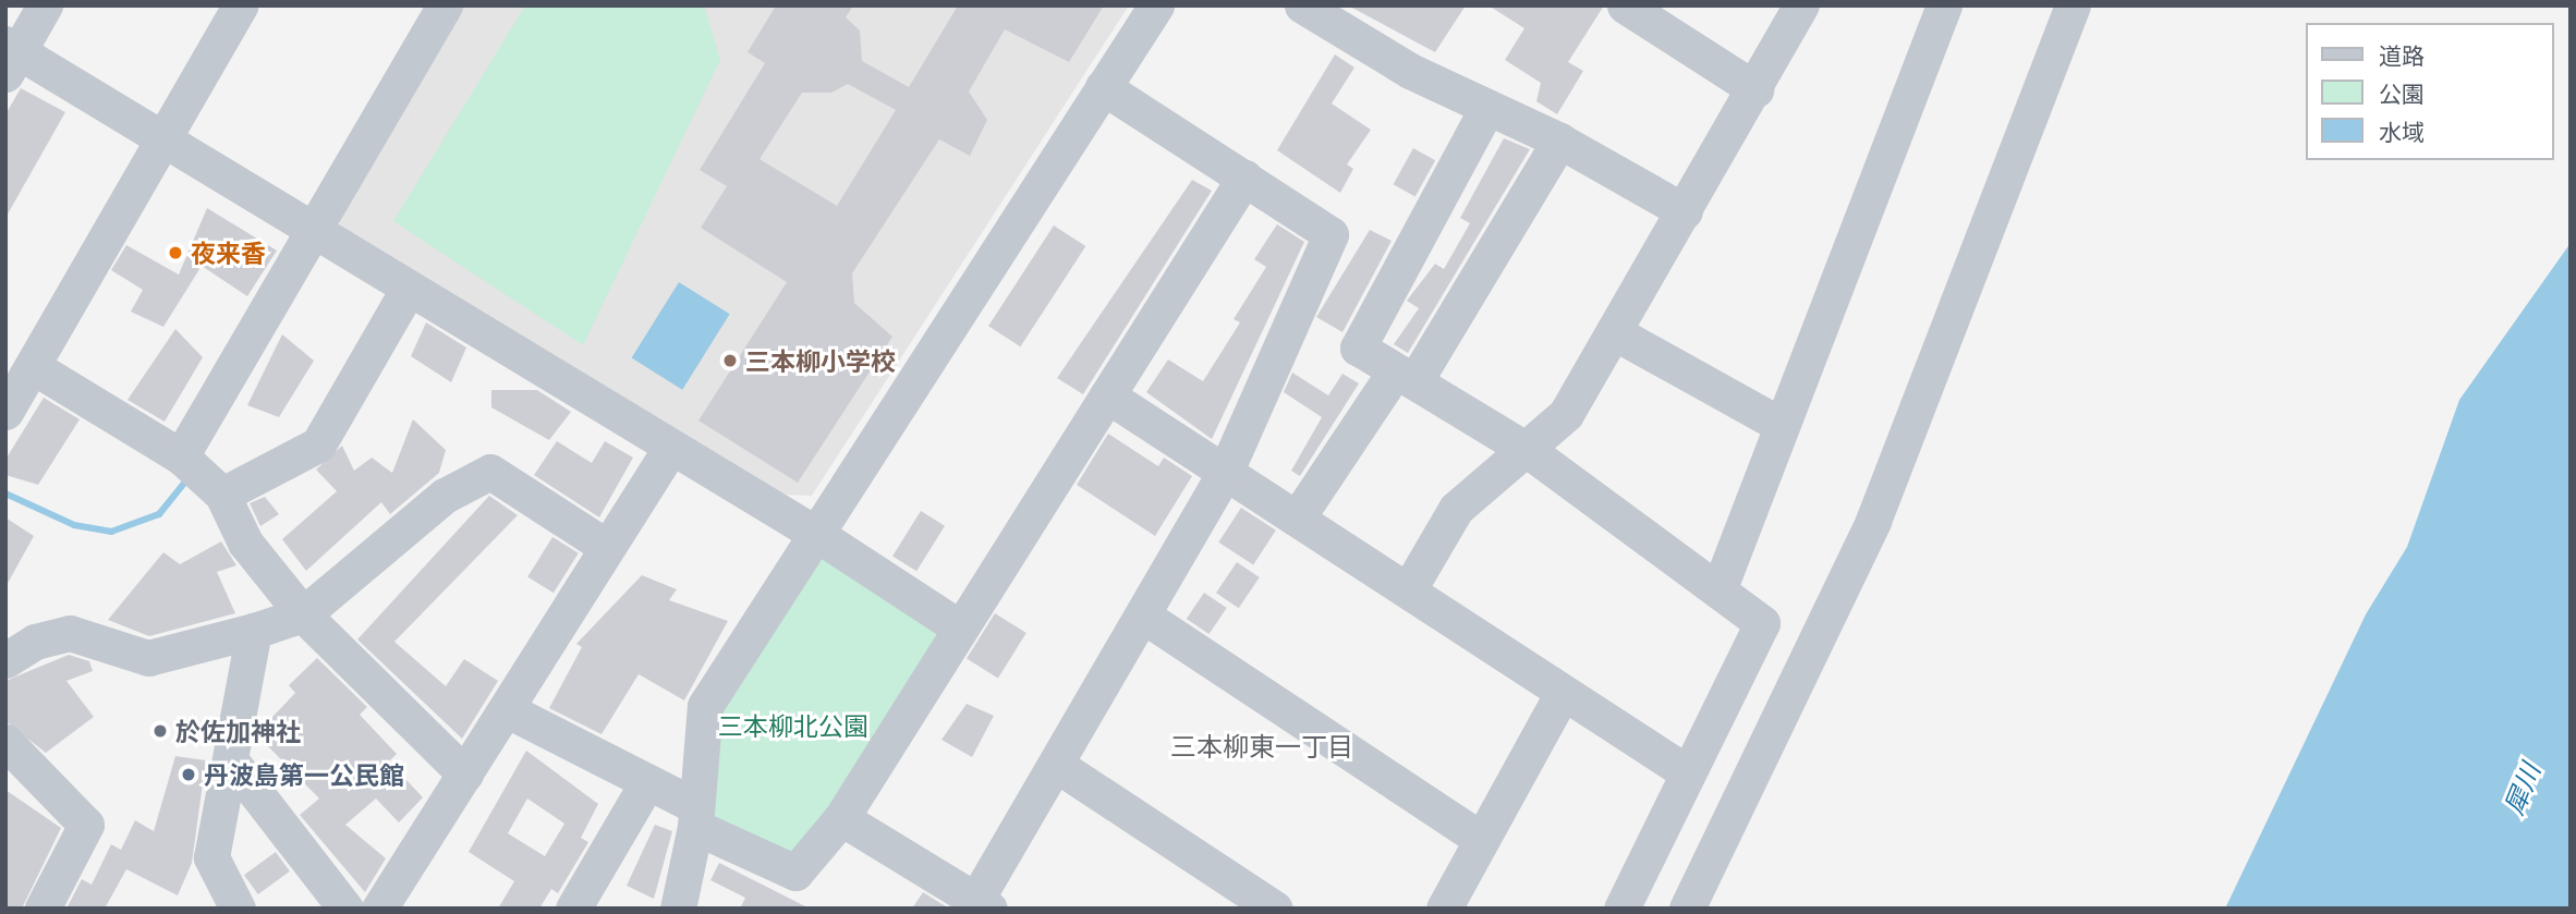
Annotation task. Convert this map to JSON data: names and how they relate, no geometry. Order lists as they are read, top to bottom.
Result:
{
  "districts": ["三本柳東一丁目"],
  "water": ["犀川"],
  "parks": ["三本柳北公園"],
  "places": [
    "夜来香",
    "三本柳小学校",
    "於佐加神社",
    "丹波島第一公民館"
  ],
  "legend": ["道路", "公園", "水域"]
}
